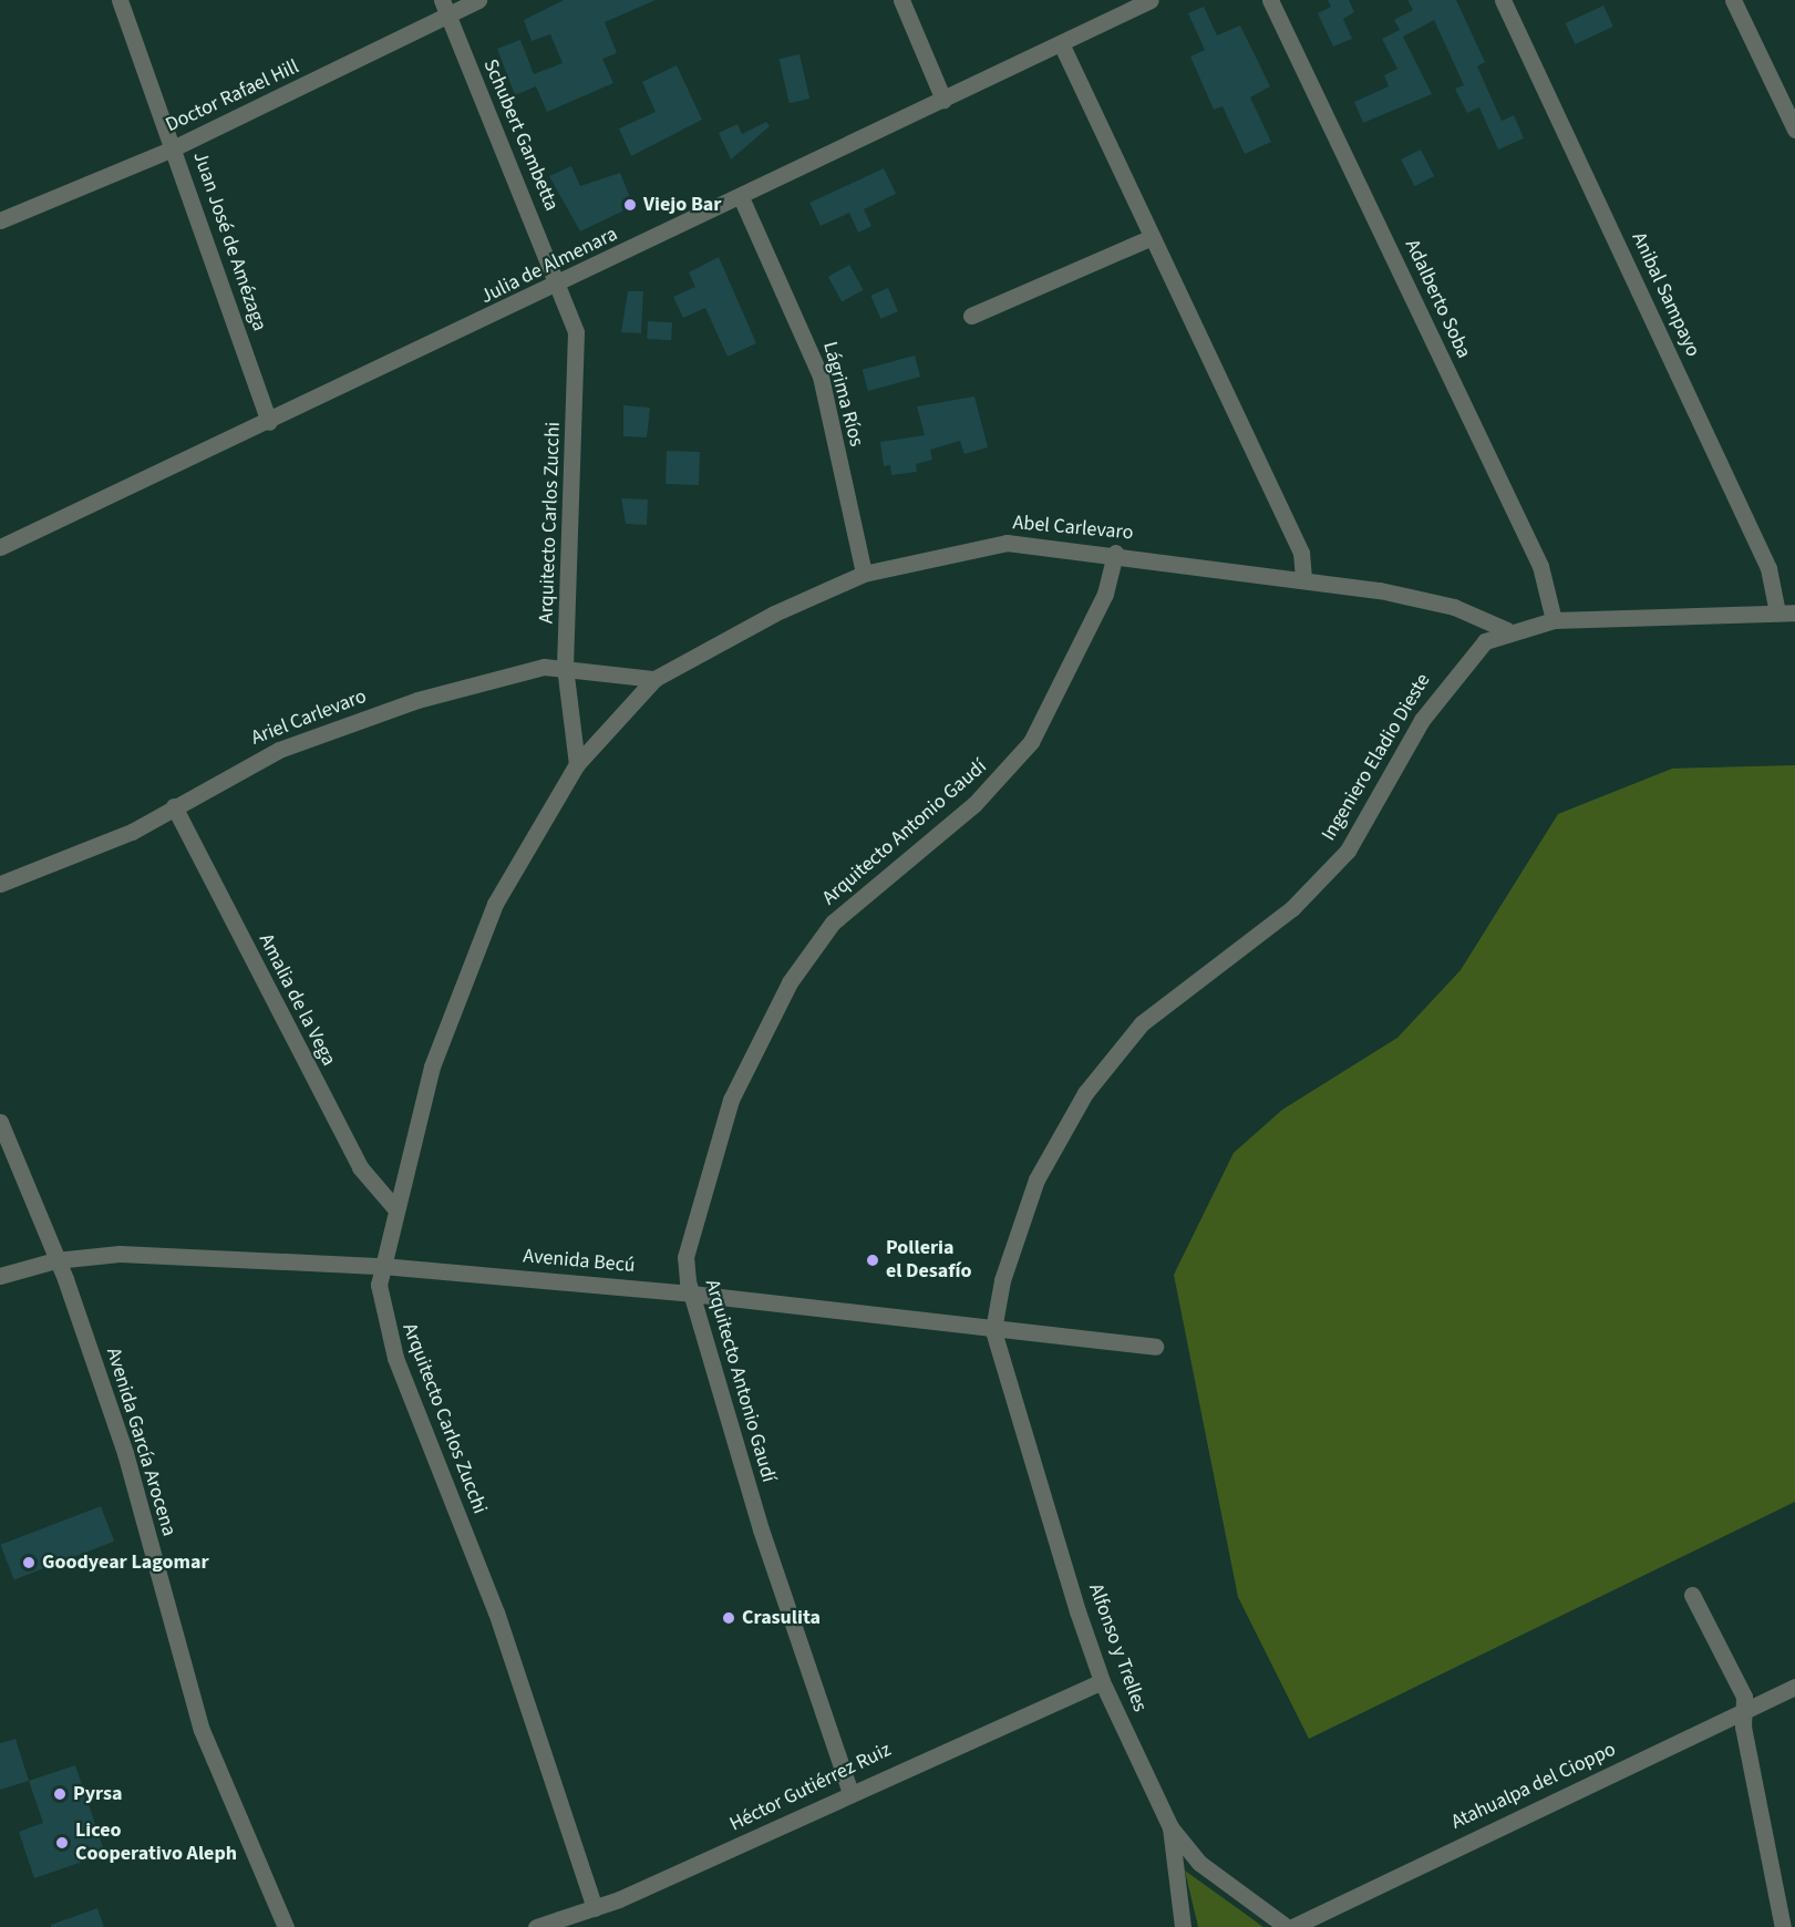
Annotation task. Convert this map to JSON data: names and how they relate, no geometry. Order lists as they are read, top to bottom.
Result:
{
  "streets": {
    "street": [
      "Doctor Rafael Hill",
      "Schubert Gambetta",
      "Juan José de Amézaga",
      "Julia de Almenara",
      "Anibal Sampayo",
      "Adalberto Soba",
      "Lágrima Ríos",
      "Arquitecto Carlos Zucchi",
      "Abel Carlevaro",
      "Ariel Carlevaro",
      "Ingeniero Eladio Dieste",
      "Arquitecto Antonio Gaudí",
      "Amalia de la Vega",
      "Avenida Becú",
      "Avenida García Arocena",
      "Alfonso y Trelles",
      "Atahualpa del Cioppo",
      "Héctor Gutiérrez Ruiz"
    ]
  },
  "crossings": [
    ["Doctor Rafael Hill", "Schubert Gambetta"],
    ["Doctor Rafael Hill", "Juan José de Amézaga"],
    ["Schubert Gambetta", "Julia de Almenara"],
    ["Schubert Gambetta", "Arquitecto Carlos Zucchi"],
    ["Juan José de Amézaga", "Julia de Almenara"],
    ["Julia de Almenara", "Lágrima Ríos"],
    ["Julia de Almenara", "Arquitecto Carlos Zucchi"],
    ["Anibal Sampayo", "Ingeniero Eladio Dieste"],
    ["Adalberto Soba", "Ingeniero Eladio Dieste"],
    ["Lágrima Ríos", "Abel Carlevaro"],
    ["Arquitecto Carlos Zucchi", "Abel Carlevaro"],
    ["Arquitecto Carlos Zucchi", "Ariel Carlevaro"],
    ["Arquitecto Carlos Zucchi", "Amalia de la Vega"],
    ["Arquitecto Carlos Zucchi", "Avenida Becú"],
    ["Arquitecto Carlos Zucchi", "Héctor Gutiérrez Ruiz"],
    ["Abel Carlevaro", "Ariel Carlevaro"],
    ["Abel Carlevaro", "Ingeniero Eladio Dieste"],
    ["Abel Carlevaro", "Arquitecto Antonio Gaudí"],
    ["Ariel Carlevaro", "Amalia de la Vega"],
    ["Ingeniero Eladio Dieste", "Avenida Becú"],
    ["Ingeniero Eladio Dieste", "Alfonso y Trelles"],
    ["Arquitecto Antonio Gaudí", "Avenida Becú"],
    ["Arquitecto Antonio Gaudí", "Héctor Gutiérrez Ruiz"],
    ["Avenida Becú", "Avenida García Arocena"],
    ["Avenida Becú", "Alfonso y Trelles"],
    ["Alfonso y Trelles", "Héctor Gutiérrez Ruiz"]
  ],
  "places": [
    "Viejo Bar",
    "Polleria el Desafío",
    "Goodyear Lagomar",
    "Crasulita",
    "Pyrsa",
    "Liceo Cooperativo Aleph"
  ]
}
